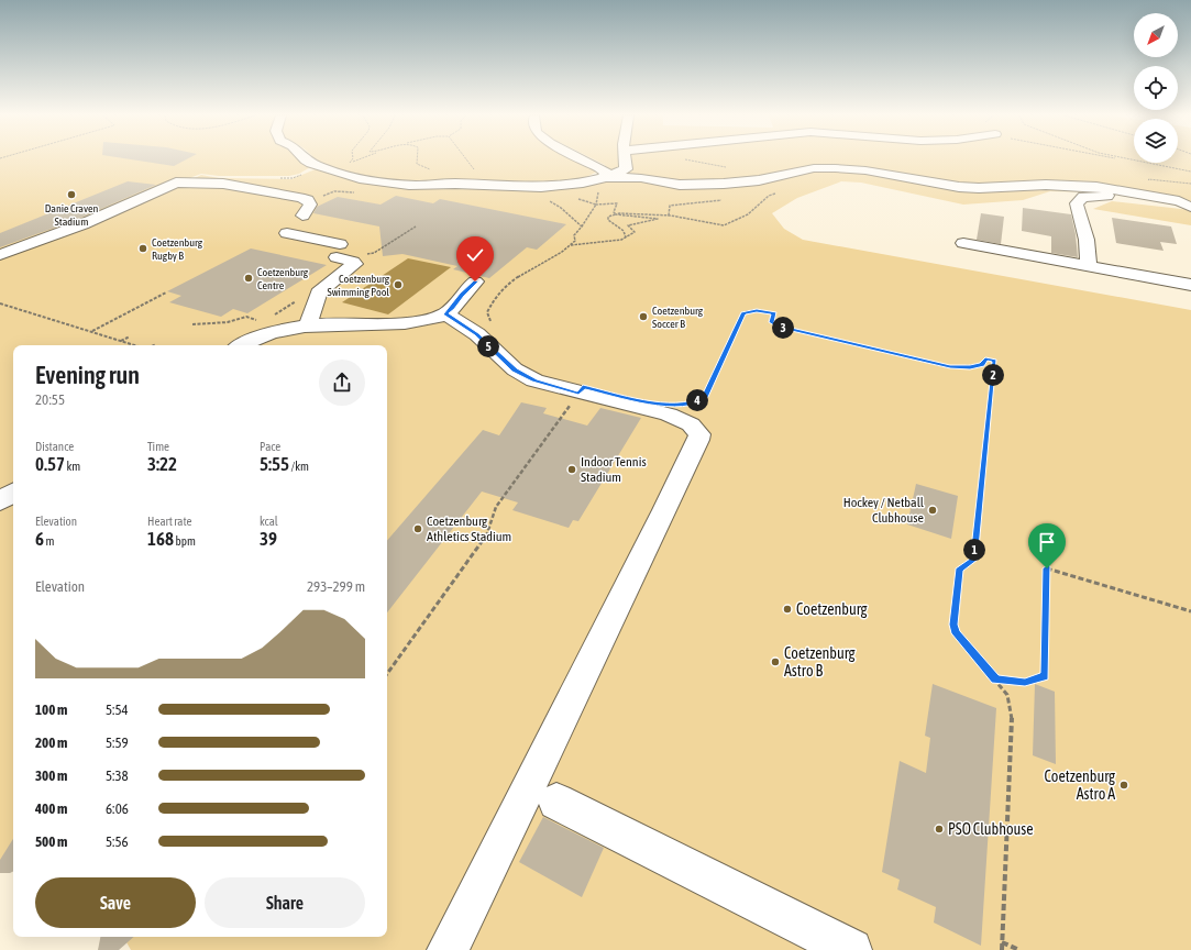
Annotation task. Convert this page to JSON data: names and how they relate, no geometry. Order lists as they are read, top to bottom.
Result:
{
  "places": [
    "Danie Craven Stadium",
    "Coetzenburg Rugby B",
    "Coetzenburg Centre",
    "Coetzenburg Swimming Pool",
    "Coetzenburg Soccer B",
    "Indoor Tennis Stadium",
    "Hockey / Netball Clubhouse",
    "Coetzenburg Athletics Stadium",
    "Coetzenburg",
    "Coetzenburg Astro B",
    "Coetzenburg Astro A",
    "PSO Clubhouse"
  ],
  "north": "bottom left",
  "page": {
    "pins": [
      "3",
      "5",
      "2",
      "4",
      "1"
    ],
    "heading": ["Evening run", "20:55"],
    "stats": [
      ["Distance", "0.57 km"],
      ["Time", "3:22"],
      ["Pace", "5:55 /km"],
      ["Elevation", "6 m"],
      ["Heart rate", "168 bpm"],
      ["kcal", "39"]
    ],
    "chart": ["Elevation", "293–299 m"],
    "list": [
      {
        "name": "100 m",
        "note": "5:54"
      },
      {
        "name": "200 m",
        "note": "5:59"
      },
      {
        "name": "300 m",
        "note": "5:38"
      },
      {
        "name": "400 m",
        "note": "6:06"
      },
      {
        "name": "500 m",
        "note": "5:56"
      }
    ],
    "buttons": ["Save", "Share"]
  }
}
